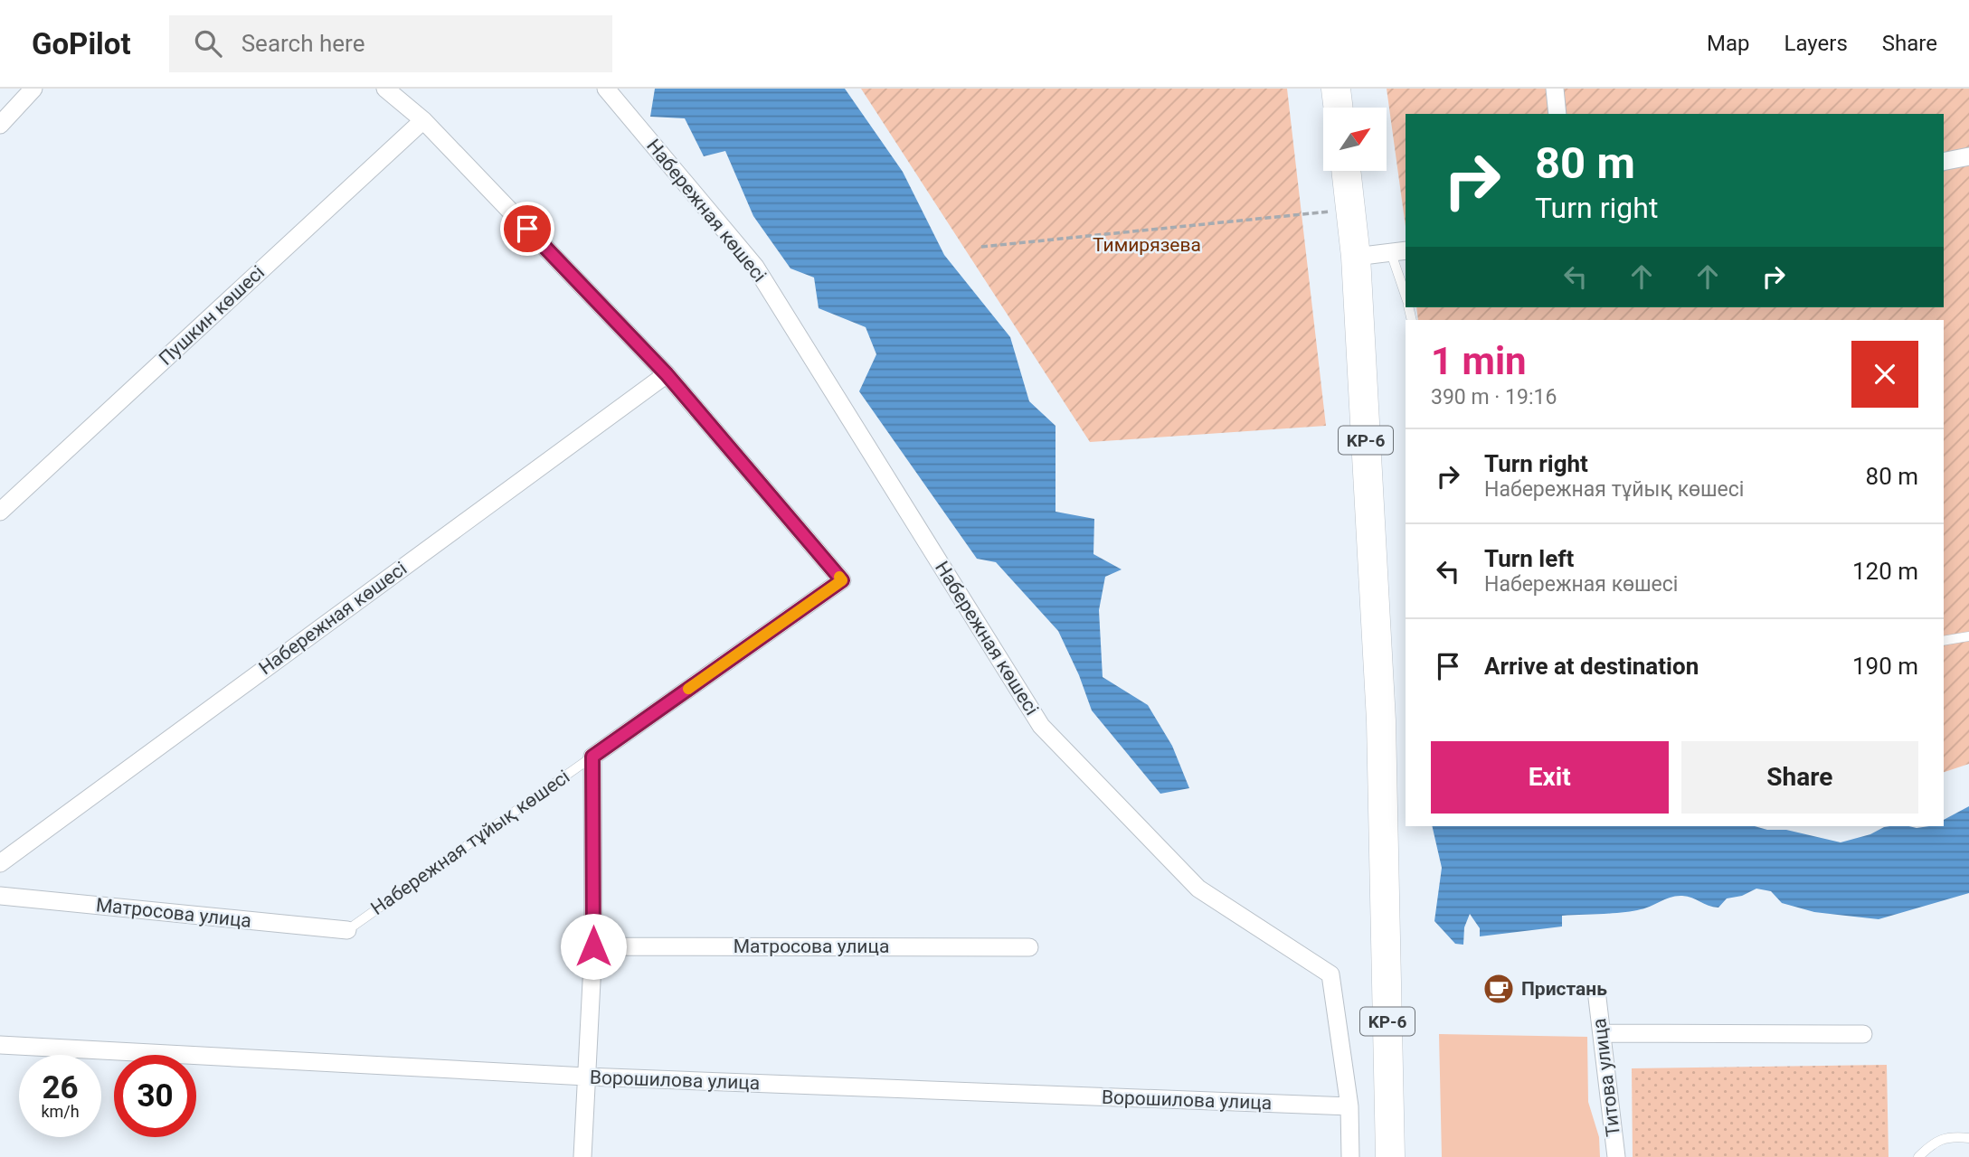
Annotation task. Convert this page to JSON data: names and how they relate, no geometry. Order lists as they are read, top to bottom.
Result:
{
  "streets": {
    "highway": ["KP-6"],
    "street": [
      "Набережная көшесі",
      "Пушкин көшесі",
      "Набережная тұйық көшесі",
      "Матросова улица",
      "Титова улица",
      "Ворошилова улица"
    ]
  },
  "crossings": [
    ["Набережная көшесі", "Набережная тұйық көшесі"],
    ["Набережная көшесі", "Ворошилова улица"],
    ["Набережная тұйық көшесі", "Матросова улица"]
  ],
  "parks": ["Тимирязева"],
  "places": {
    "cafe": ["Пристань"]
  },
  "north": "top right",
  "page": {
    "header": "GoPilot",
    "search": "Search here",
    "nav": ["Map", "Layers", "Share"],
    "turn": ["80 m", "Turn right"],
    "heading": ["1 min", "390 m · 19:16"],
    "list": [
      {
        "name": "Turn right",
        "note": "Набережная тұйық көшесі",
        "value": "80 m"
      },
      {
        "name": "Turn left",
        "note": "Набережная көшесі",
        "value": "120 m"
      },
      {
        "name": "Arrive at destination",
        "value": "190 m"
      }
    ],
    "buttons": ["Exit", "Share"],
    "speed": "26 km/h",
    "limit": "30"
  }
}
